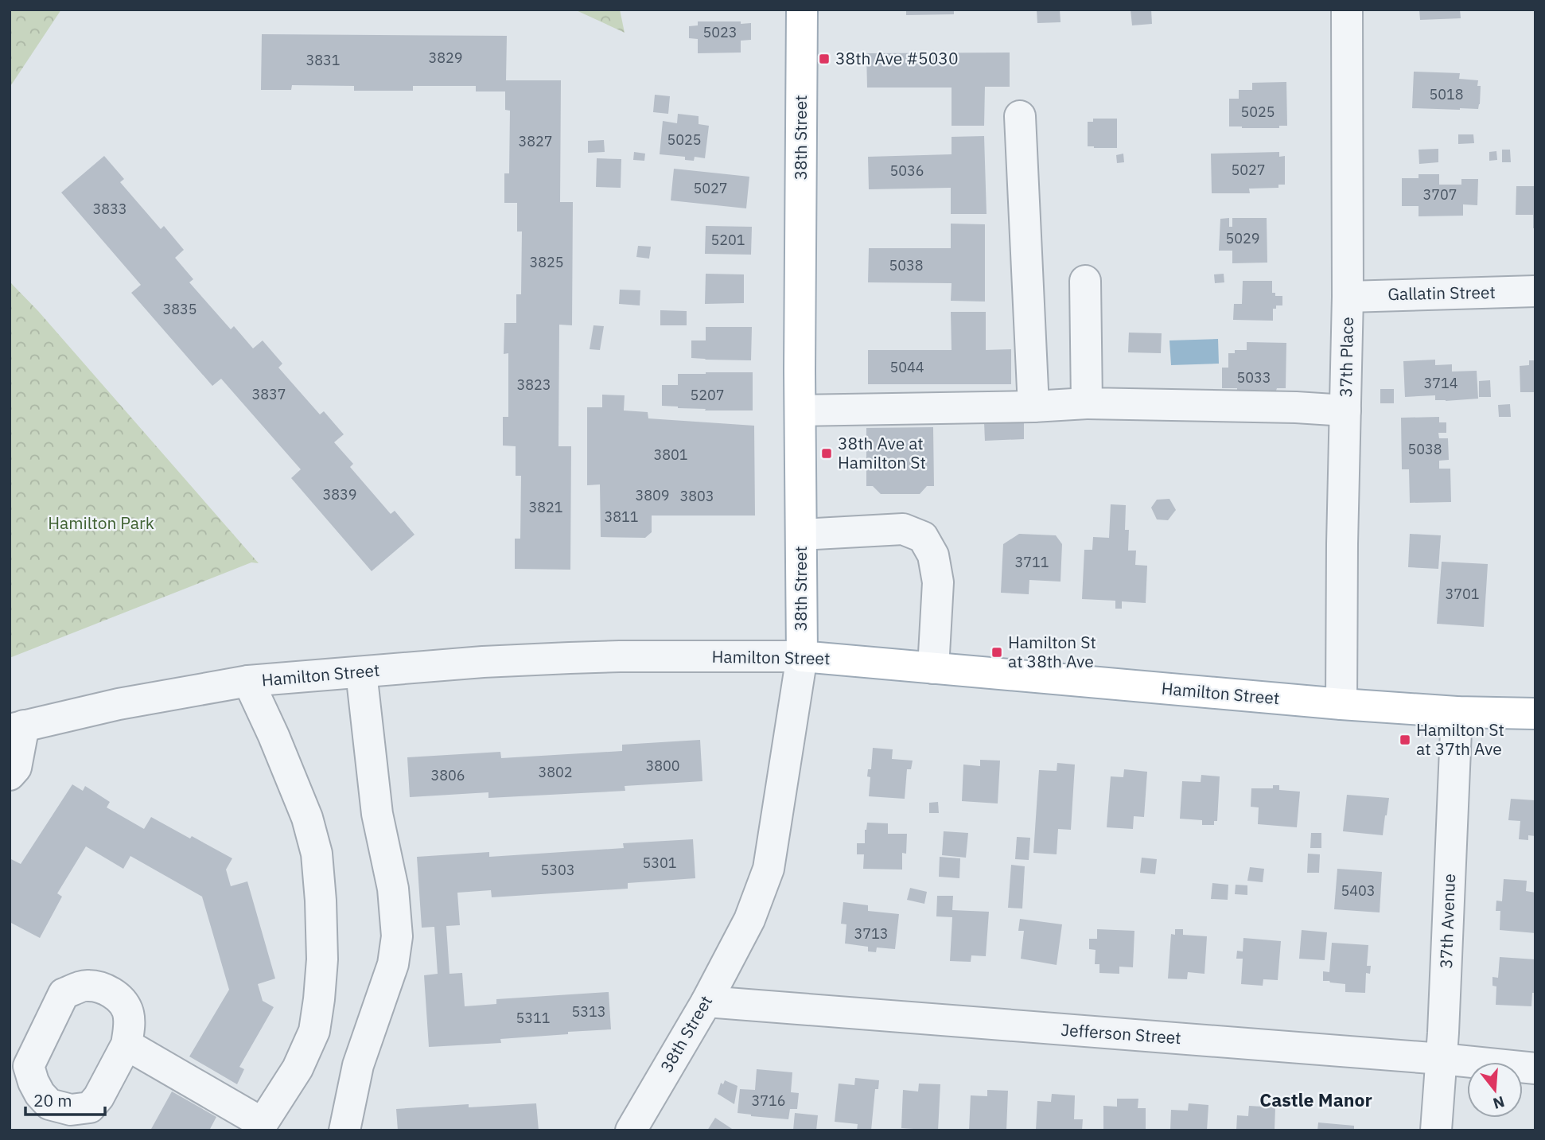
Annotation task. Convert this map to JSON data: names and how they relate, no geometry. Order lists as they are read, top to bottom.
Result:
{
  "streets": {
    "main road": ["38th Street", "Hamilton Street"],
    "street": [
      "Gallatin Street",
      "37th Place",
      "37th Avenue",
      "Jefferson Street"
    ]
  },
  "crossings": [
    ["38th Street", "Hamilton Street"],
    ["38th Street", "Jefferson Street"],
    ["Gallatin Street", "37th Place"],
    ["37th Place", "Hamilton Street"],
    ["Hamilton Street", "37th Avenue"],
    ["37th Avenue", "Jefferson Street"]
  ],
  "districts": ["Castle Manor"],
  "parks": ["Hamilton Park"],
  "places": {
    "transit": [
      "38th Ave #5030",
      "38th Ave at Hamilton St",
      "Hamilton St at 38th Ave",
      "Hamilton St at 37th Ave"
    ]
  },
  "house_numbers": [
    "5023",
    "3829",
    "3831",
    "5018",
    "5025",
    "5025",
    "3827",
    "5027",
    "5036",
    "5027",
    "3707",
    "3833",
    "5029",
    "5201",
    "3825",
    "5038",
    "3835",
    "5044",
    "5033",
    "3714",
    "3823",
    "3837",
    "5207",
    "5038",
    "3801",
    "3839",
    "3809",
    "3803",
    "3821",
    "3811",
    "3711",
    "3701",
    "3800",
    "3802",
    "3806",
    "5301",
    "5303",
    "5403",
    "3713",
    "5313",
    "5311",
    "3716"
  ],
  "scale_bar": "20 m",
  "north": "bottom"
}
